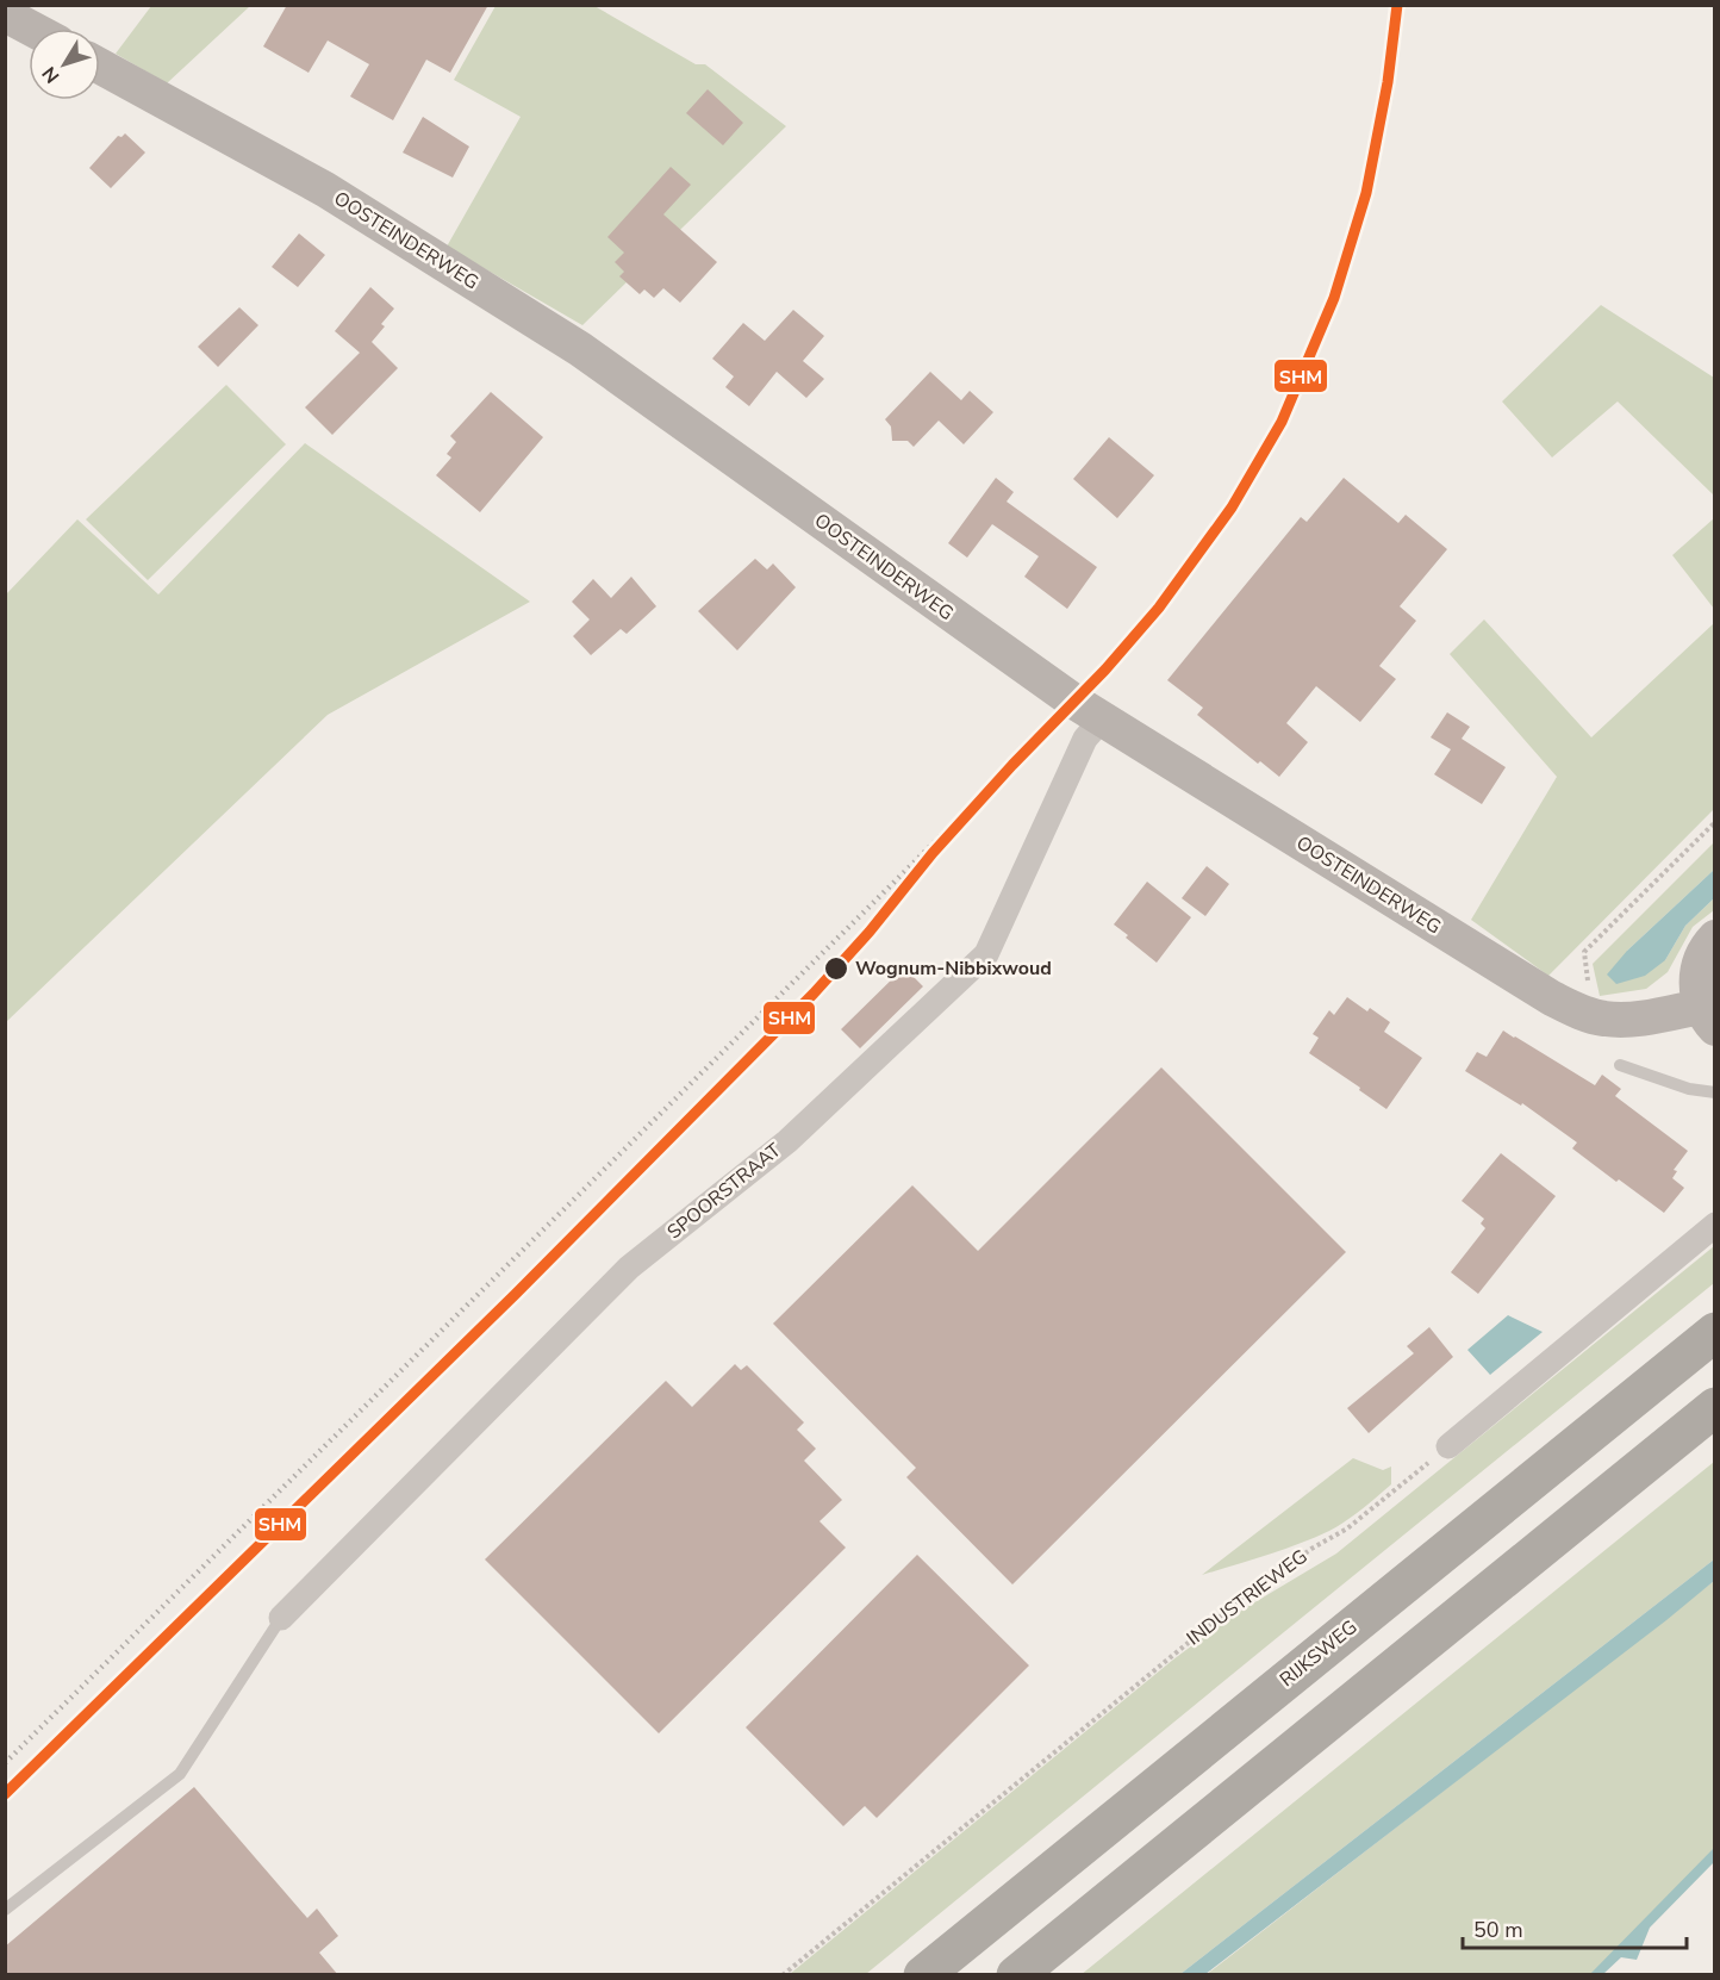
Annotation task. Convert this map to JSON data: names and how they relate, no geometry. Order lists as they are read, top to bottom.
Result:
{
  "streets": {
    "highway": ["RIJKSWEG"],
    "street": ["OOSTEINDERWEG", "SPOORSTRAAT"],
    "path": ["INDUSTRIEWEG"]
  },
  "crossings": [
    ["OOSTEINDERWEG", "SPOORSTRAAT"]
  ],
  "places": ["Wognum-Nibbixwoud"],
  "lines": ["transit line SHM"],
  "scale_bar": "50 m",
  "north": "bottom left"
}
